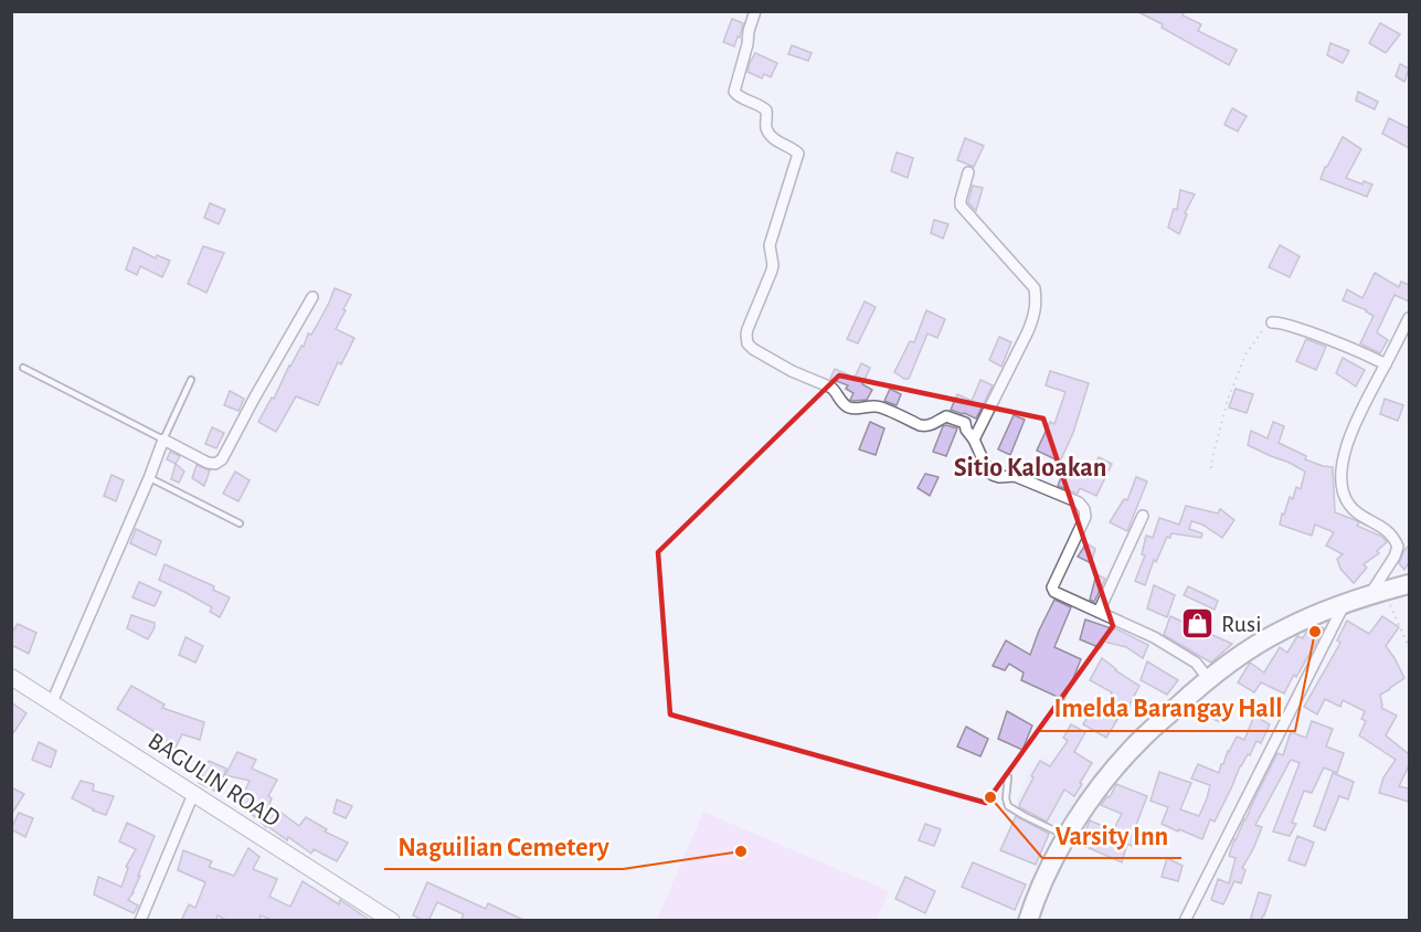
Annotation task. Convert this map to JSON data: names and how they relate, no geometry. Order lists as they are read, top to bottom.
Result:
{
  "streets": {
    "main road": ["BAGULIN ROAD"]
  },
  "districts": ["Sitio Kaloakan"],
  "places": {
    "shop": ["Rusi"],
    "other": ["Imelda Barangay Hall", "Varsity Inn", "Naguilian Cemetery"]
  }
}
